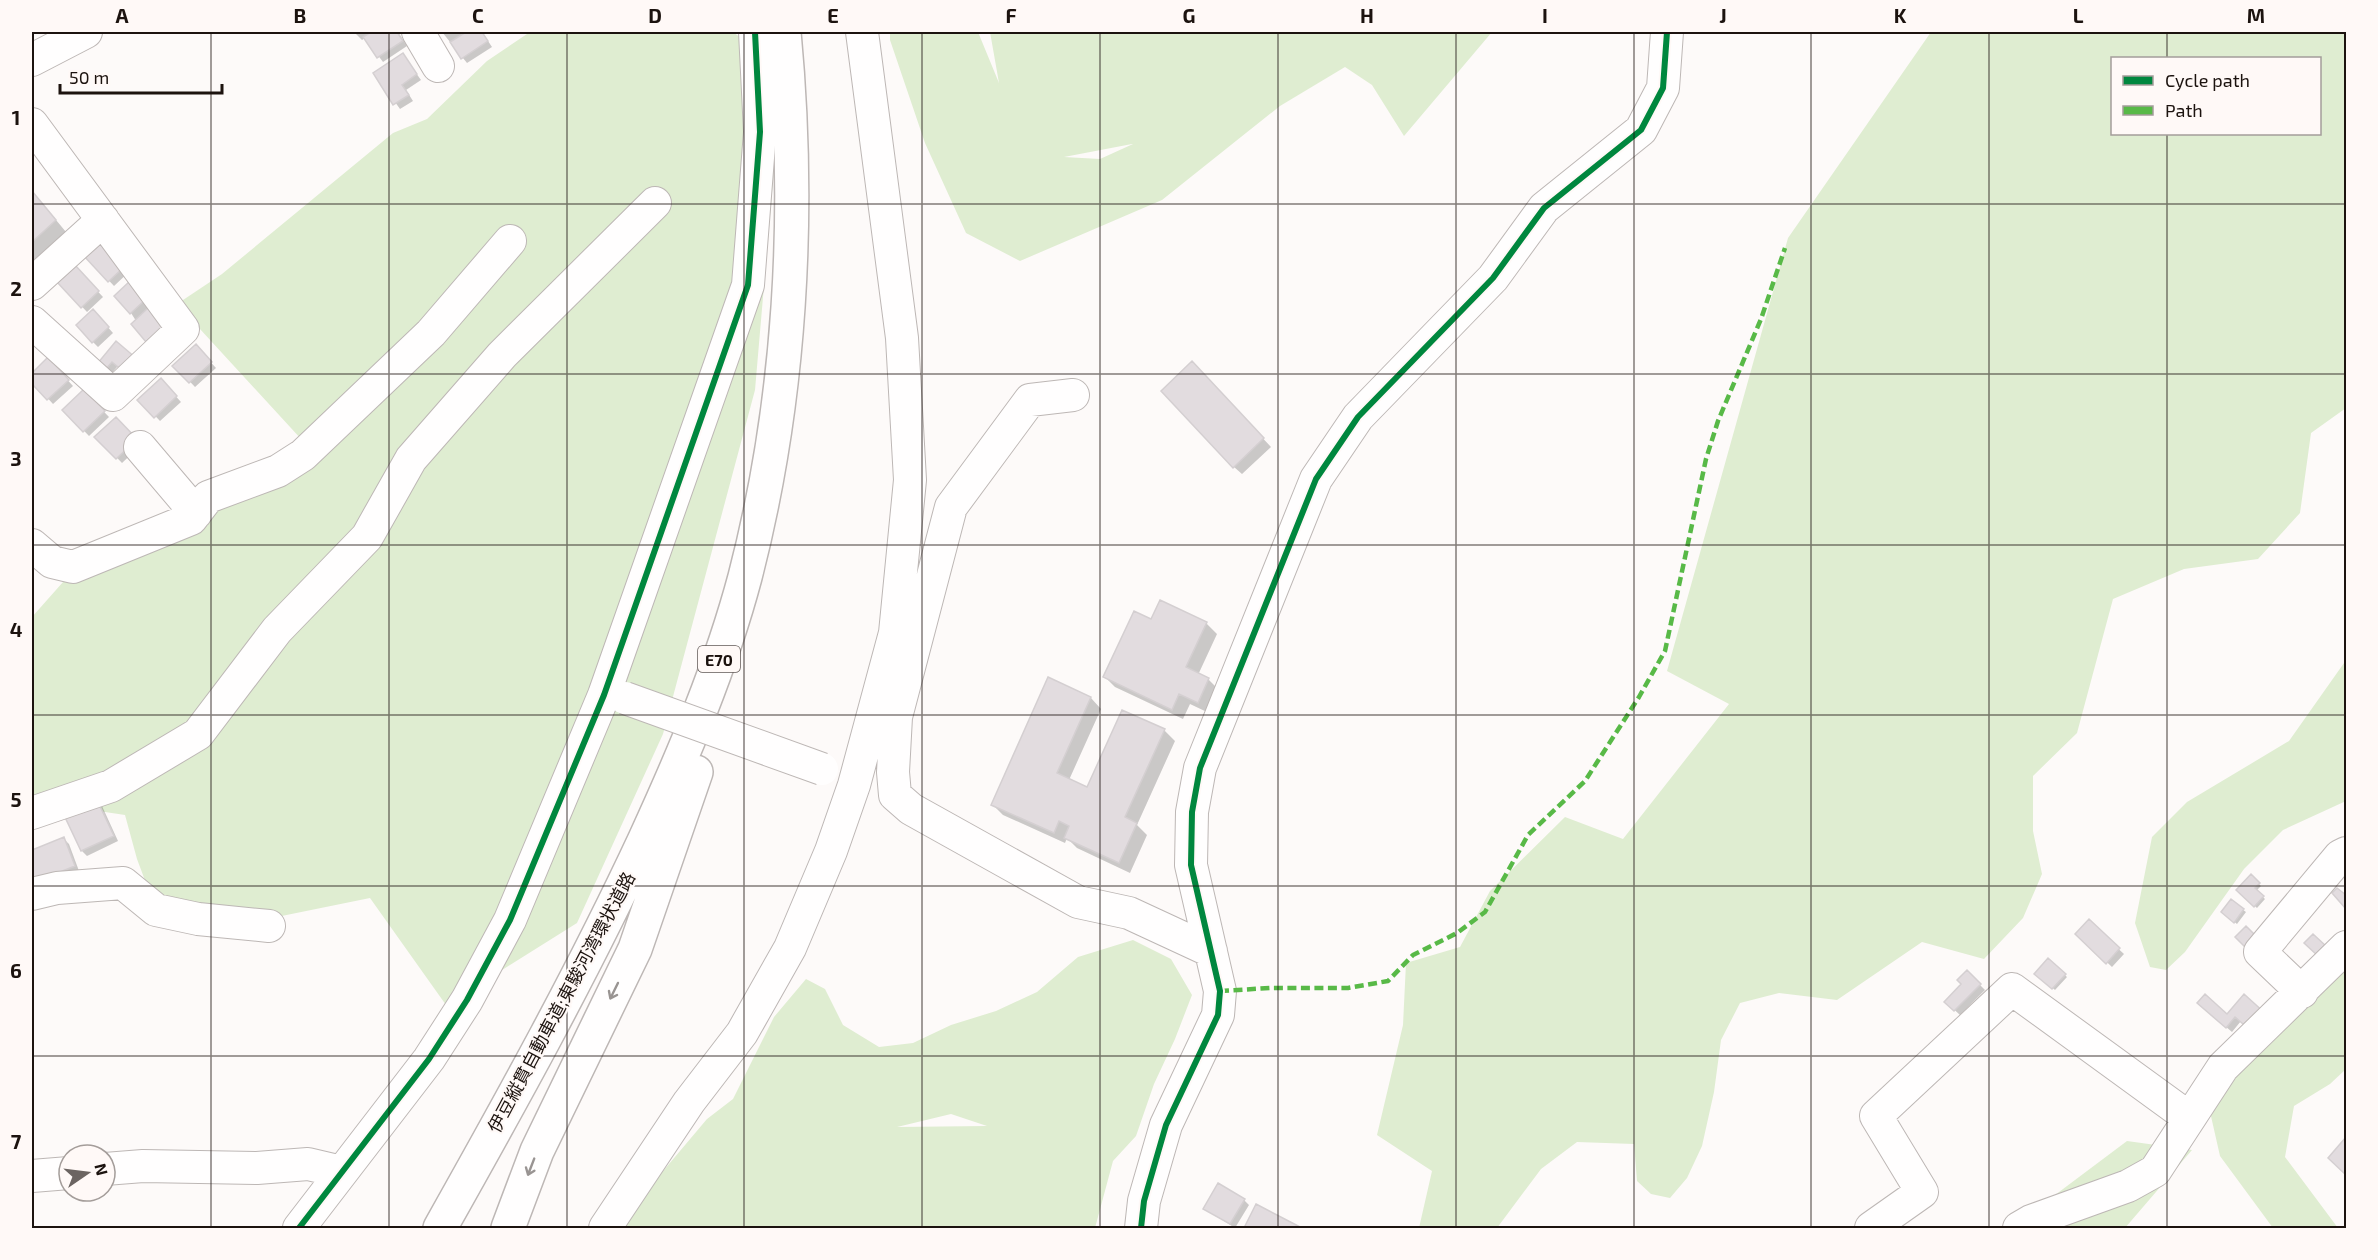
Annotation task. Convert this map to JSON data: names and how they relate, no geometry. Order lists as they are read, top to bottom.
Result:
{
  "streets": {
    "highway": ["E70", "伊豆縦貫自動車道;東駿河湾環状道路"]
  },
  "legend": ["Cycle path", "Path"],
  "scale_bar": "50 m",
  "north": "right",
  "grid": {
    "columns": [
      "A",
      "B",
      "C",
      "D",
      "E",
      "F",
      "G",
      "H",
      "I",
      "J",
      "K",
      "L",
      "M"
    ],
    "rows": [
      "1",
      "2",
      "3",
      "4",
      "5",
      "6",
      "7"
    ]
  }
}
